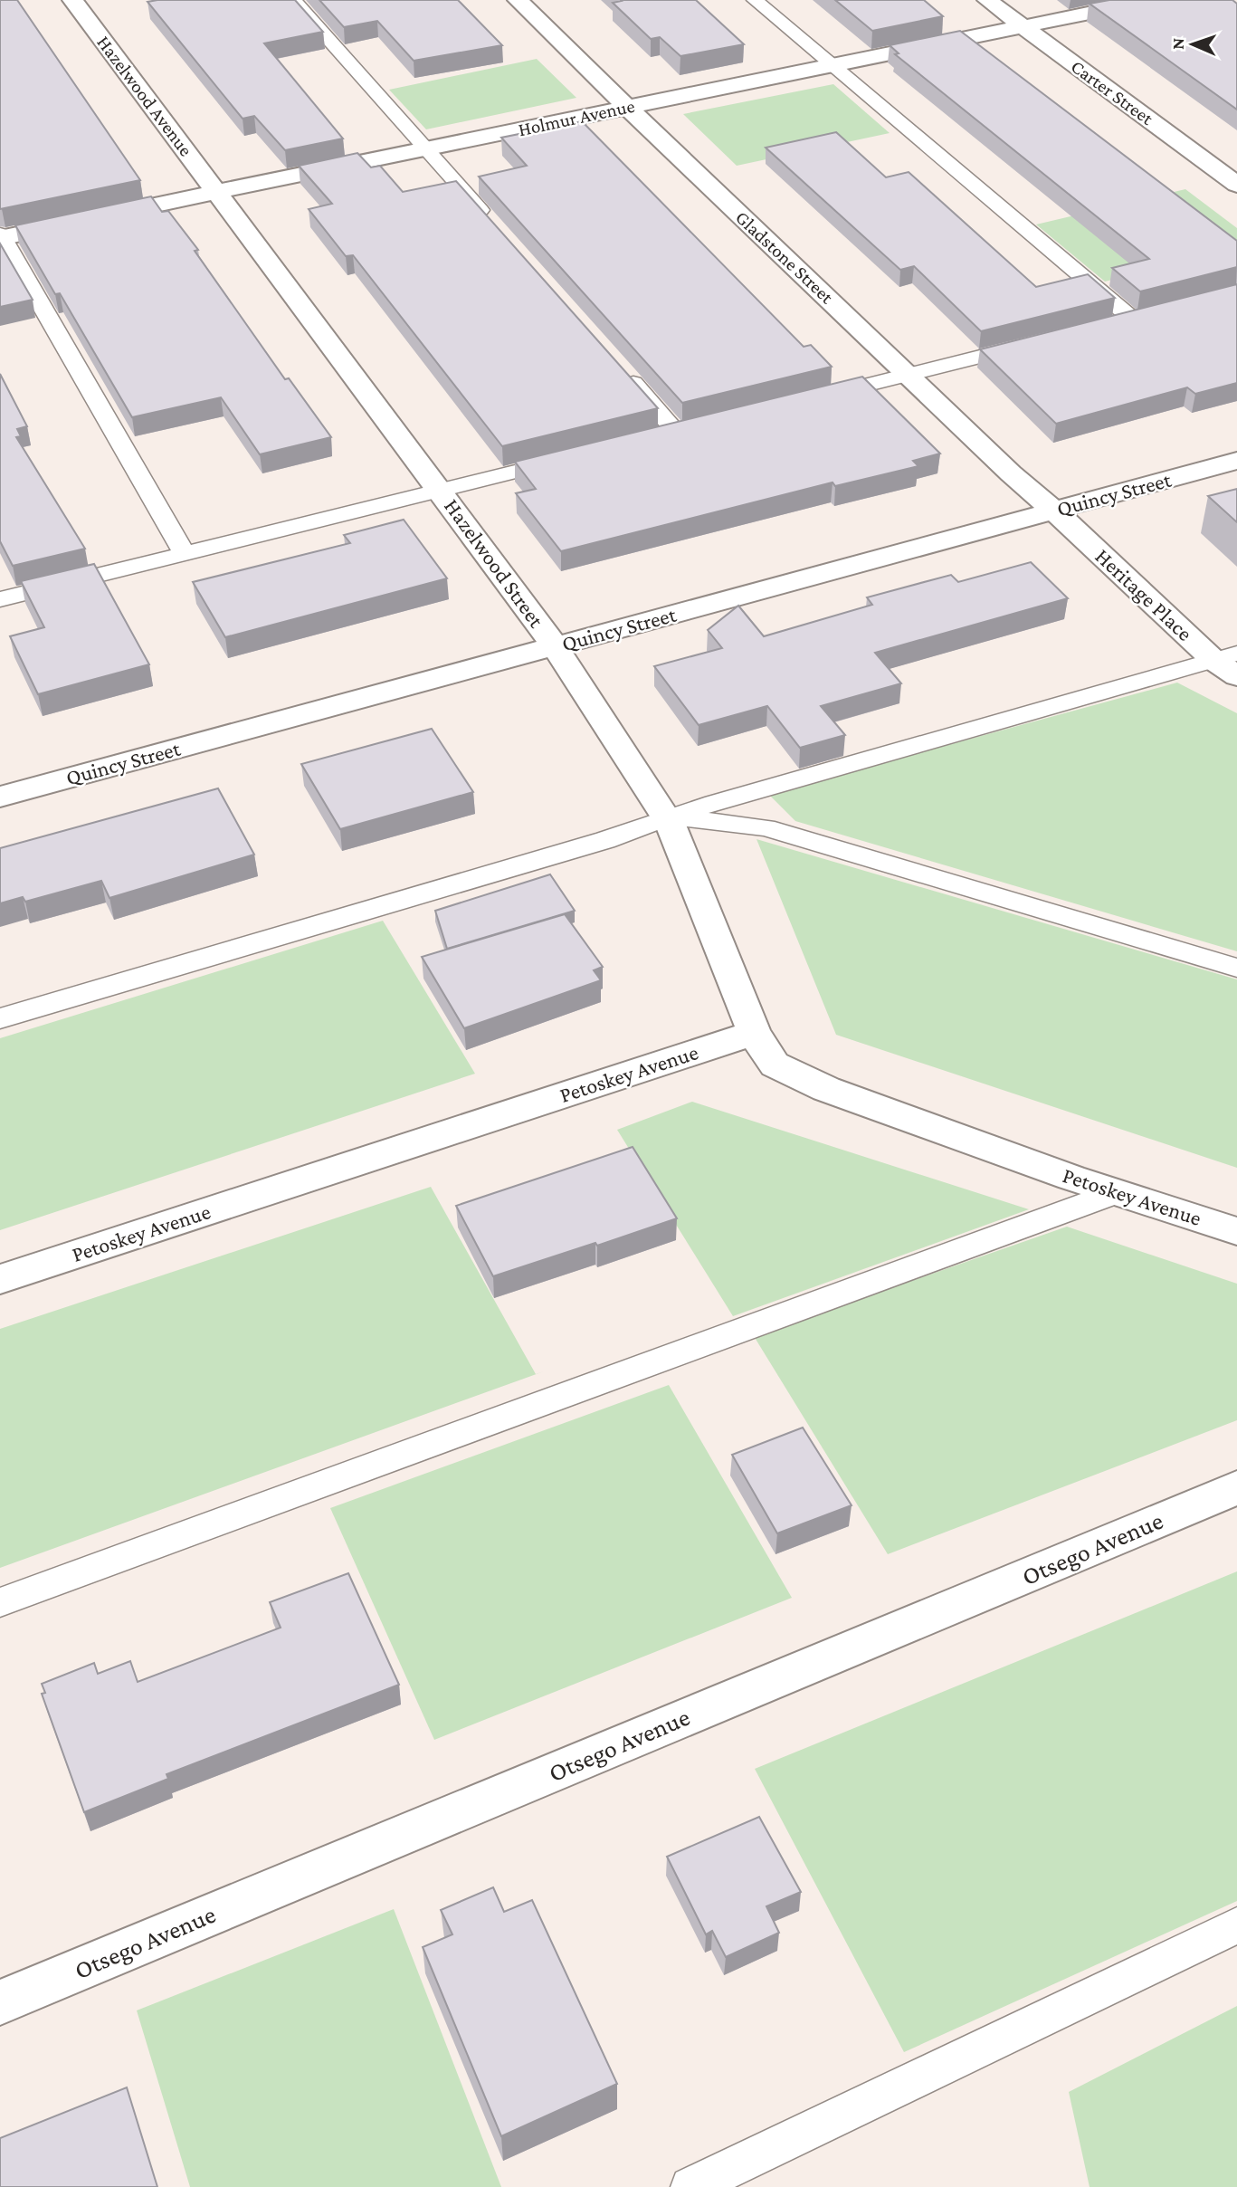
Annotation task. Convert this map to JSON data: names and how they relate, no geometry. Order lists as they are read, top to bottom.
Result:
{
  "streets": {
    "street": [
      "Carter Street",
      "Hazelwood Avenue",
      "Holmur Avenue",
      "Gladstone Street",
      "Quincy Street",
      "Hazelwood Street",
      "Heritage Place",
      "Petoskey Avenue",
      "Otsego Avenue"
    ]
  },
  "crossings": [
    ["Carter Street", "Holmur Avenue"],
    ["Hazelwood Avenue", "Holmur Avenue"],
    ["Hazelwood Avenue", "Hazelwood Street"],
    ["Holmur Avenue", "Gladstone Street"],
    ["Holmur Avenue", "Hazelwood Street"],
    ["Gladstone Street", "Quincy Street"],
    ["Gladstone Street", "Heritage Place"],
    ["Quincy Street", "Hazelwood Street"],
    ["Quincy Street", "Heritage Place"],
    ["Hazelwood Street", "Petoskey Avenue"]
  ],
  "north": "left"
}
